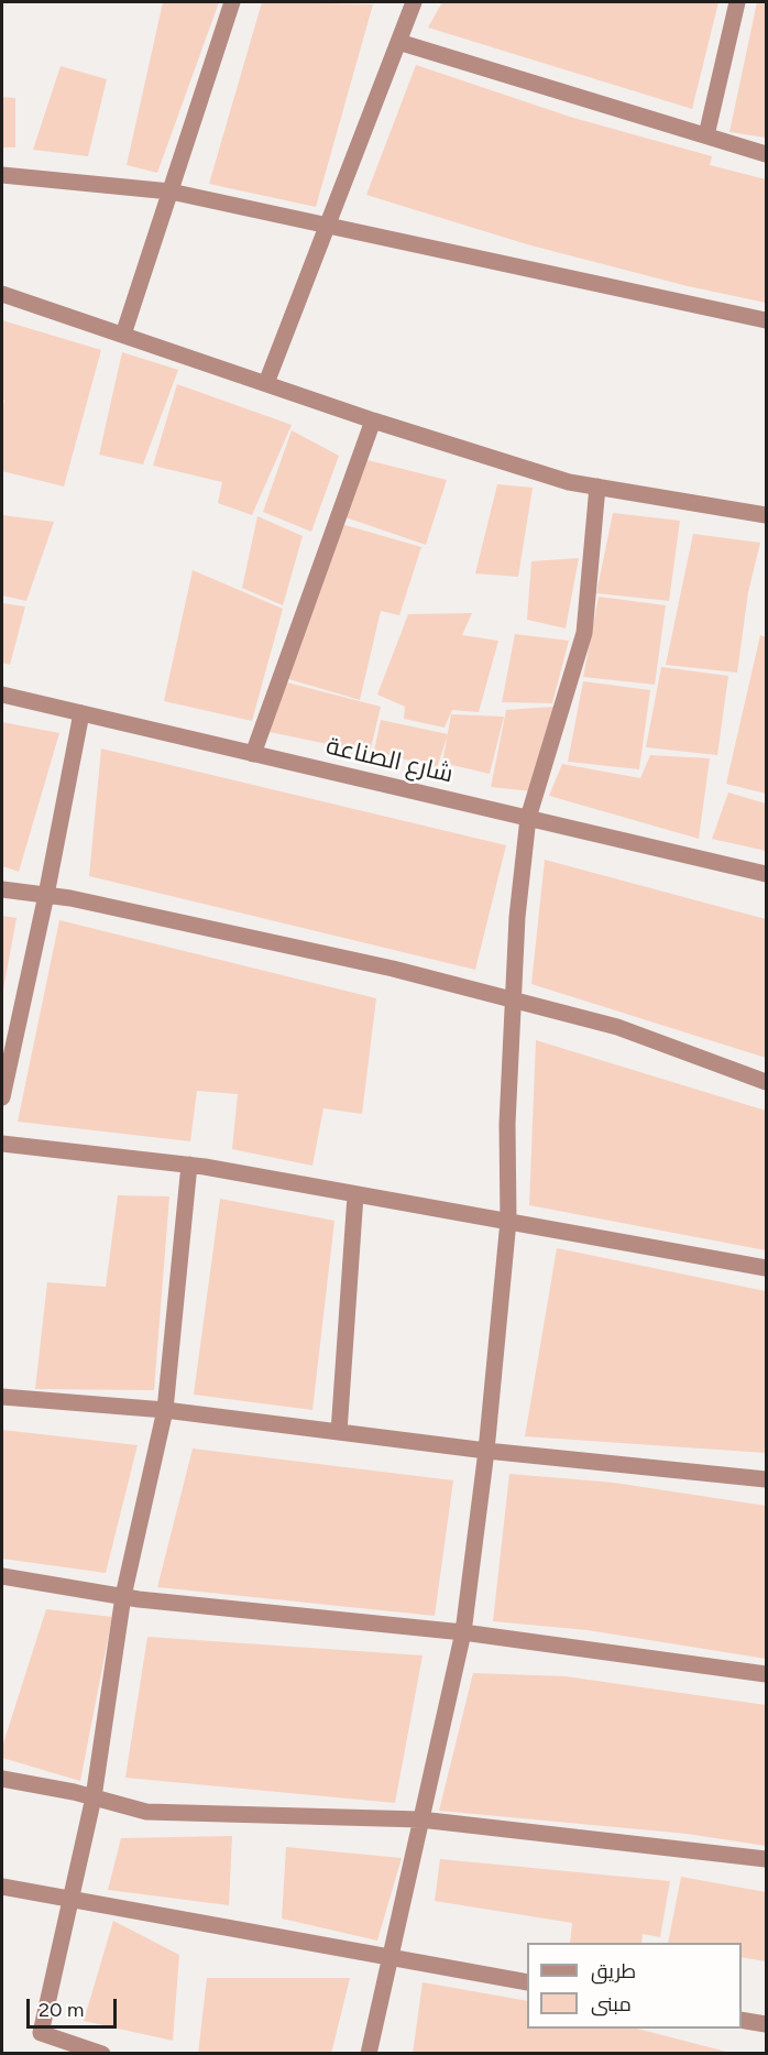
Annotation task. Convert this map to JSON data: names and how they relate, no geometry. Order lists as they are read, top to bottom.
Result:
{
  "streets": {
    "street": ["شارع الصناعة"]
  },
  "legend": ["طريق", "مبنى"],
  "scale_bar": "20 m"
}
